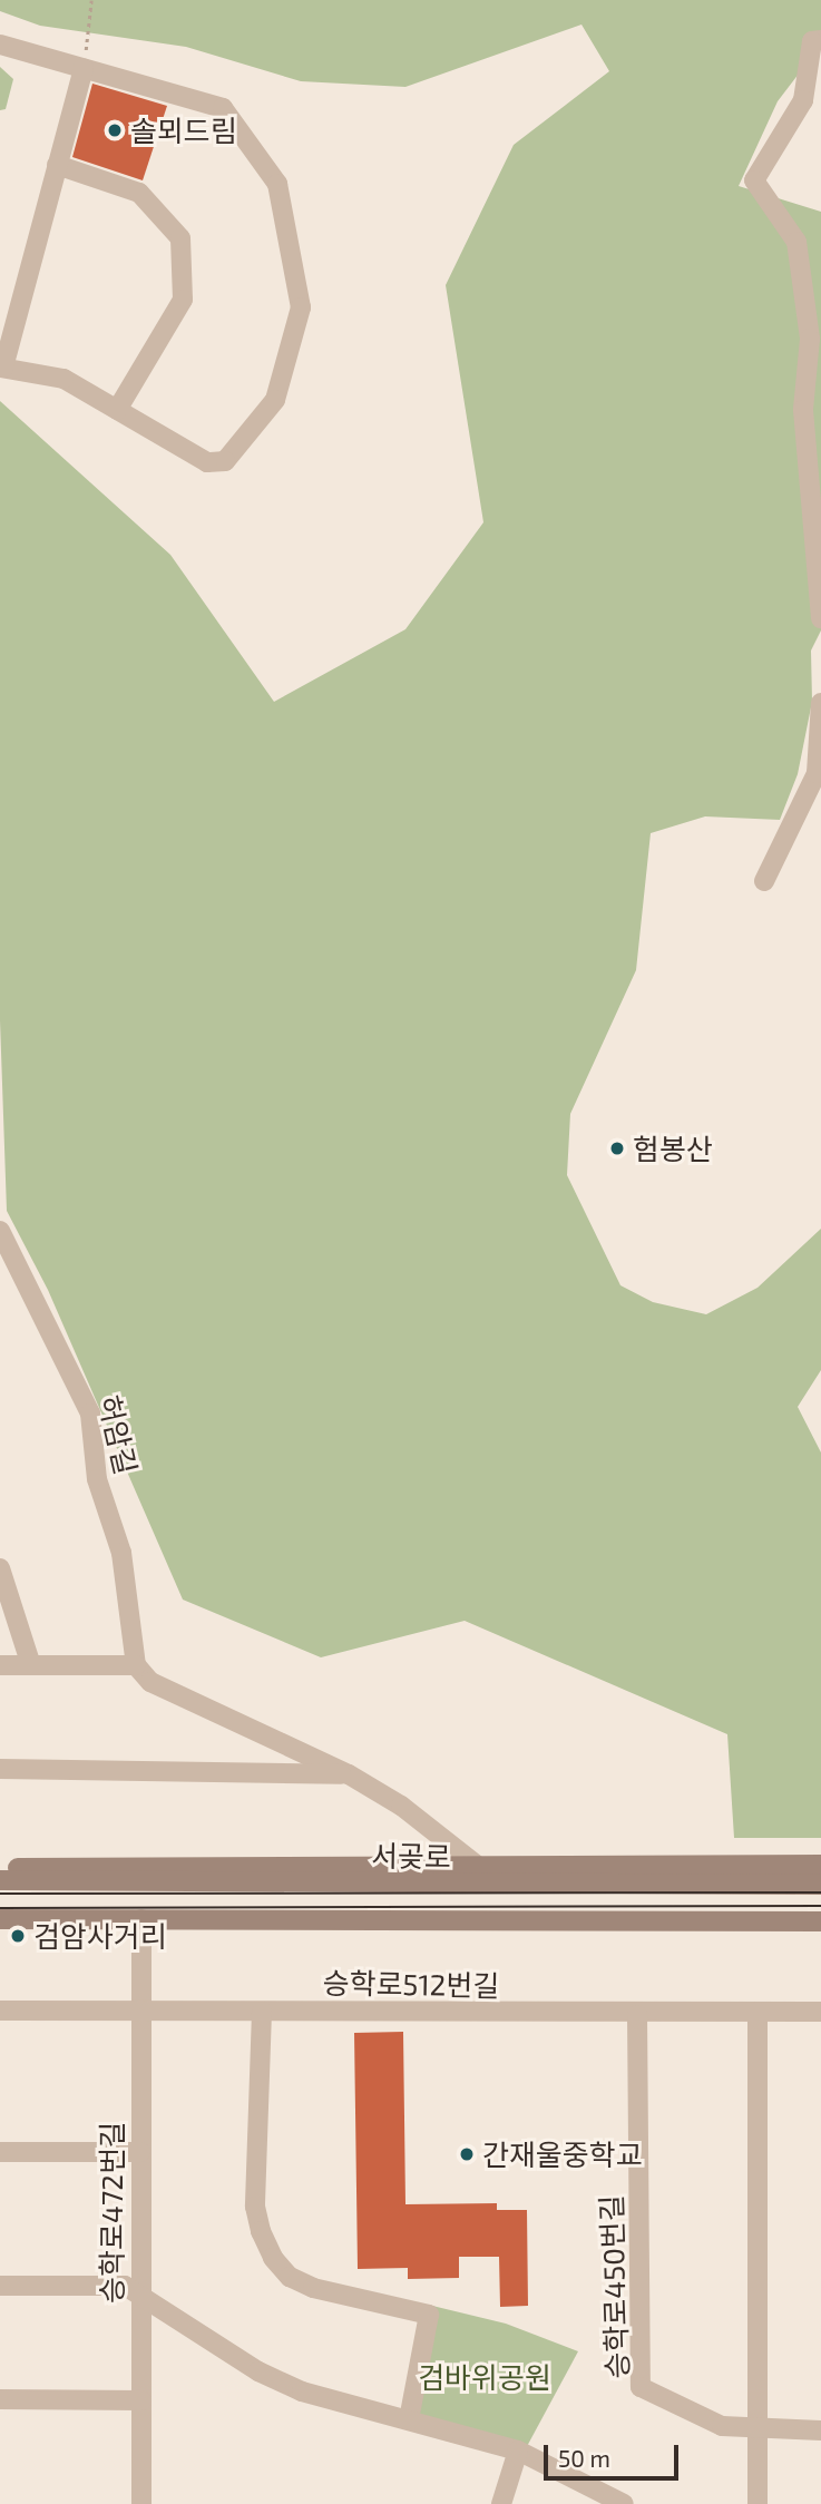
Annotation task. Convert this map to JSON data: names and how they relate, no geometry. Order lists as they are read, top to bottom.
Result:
{
  "streets": {
    "main road": ["서곶로"],
    "street": [
      "허암길",
      "승학로512번길",
      "승학로472번길",
      "승학로450번길"
    ]
  },
  "crossings": [
    ["승학로512번길", "승학로472번길"],
    ["승학로512번길", "승학로450번길"]
  ],
  "parks": ["검바위공원"],
  "places": [
    "솔뫼드림",
    "험봉산",
    "검암사거리",
    "간재울중학교"
  ],
  "scale_bar": "50 m"
}
